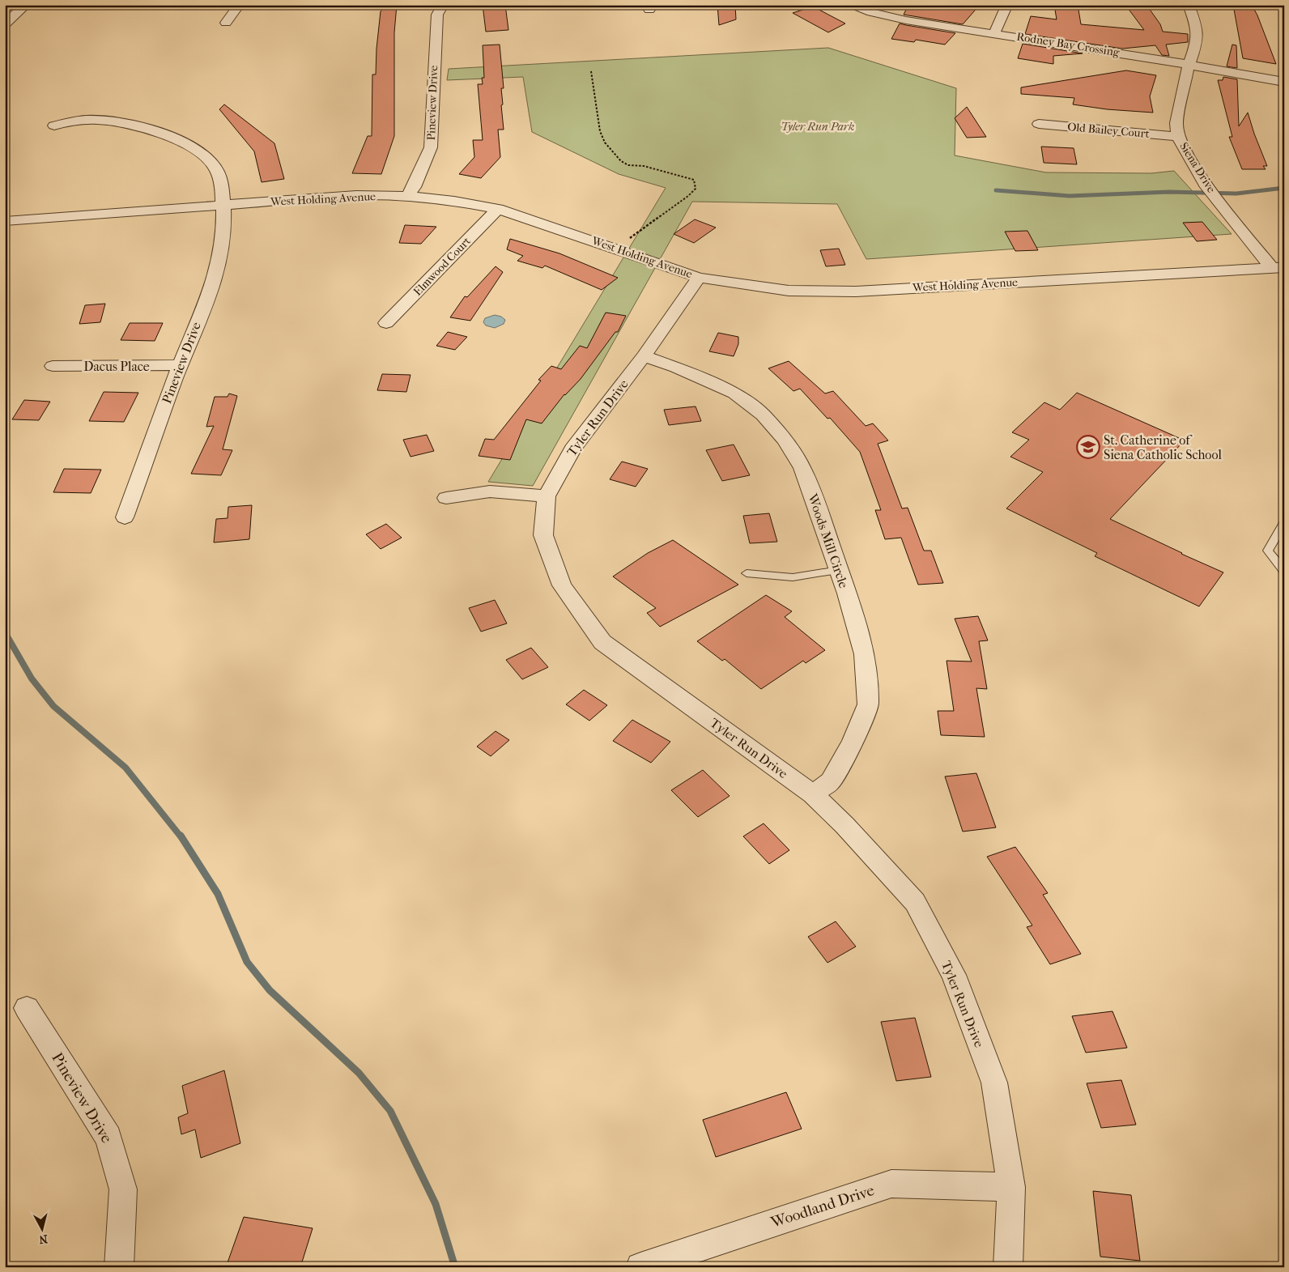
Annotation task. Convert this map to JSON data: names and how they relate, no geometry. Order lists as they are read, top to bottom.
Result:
{
  "streets": {
    "street": [
      "Rodney Bay Crossing",
      "Pineview Drive",
      "Old Bailey Court",
      "Siena Drive",
      "West Holding Avenue",
      "Elmwood Court",
      "Dacus Place",
      "Tyler Run Drive",
      "Woods Mill Circle",
      "Woodland Drive"
    ]
  },
  "crossings": [
    ["Rodney Bay Crossing", "Siena Drive"],
    ["Pineview Drive", "West Holding Avenue"],
    ["Pineview Drive", "Dacus Place"],
    ["Old Bailey Court", "Siena Drive"],
    ["Siena Drive", "West Holding Avenue"],
    ["West Holding Avenue", "Elmwood Court"],
    ["West Holding Avenue", "Tyler Run Drive"],
    ["Tyler Run Drive", "Woods Mill Circle"],
    ["Tyler Run Drive", "Woodland Drive"]
  ],
  "parks": ["Tyler Run Park"],
  "places": {
    "school or university": ["St. Catherine of Siena Catholic School"]
  },
  "north": "bottom"
}
